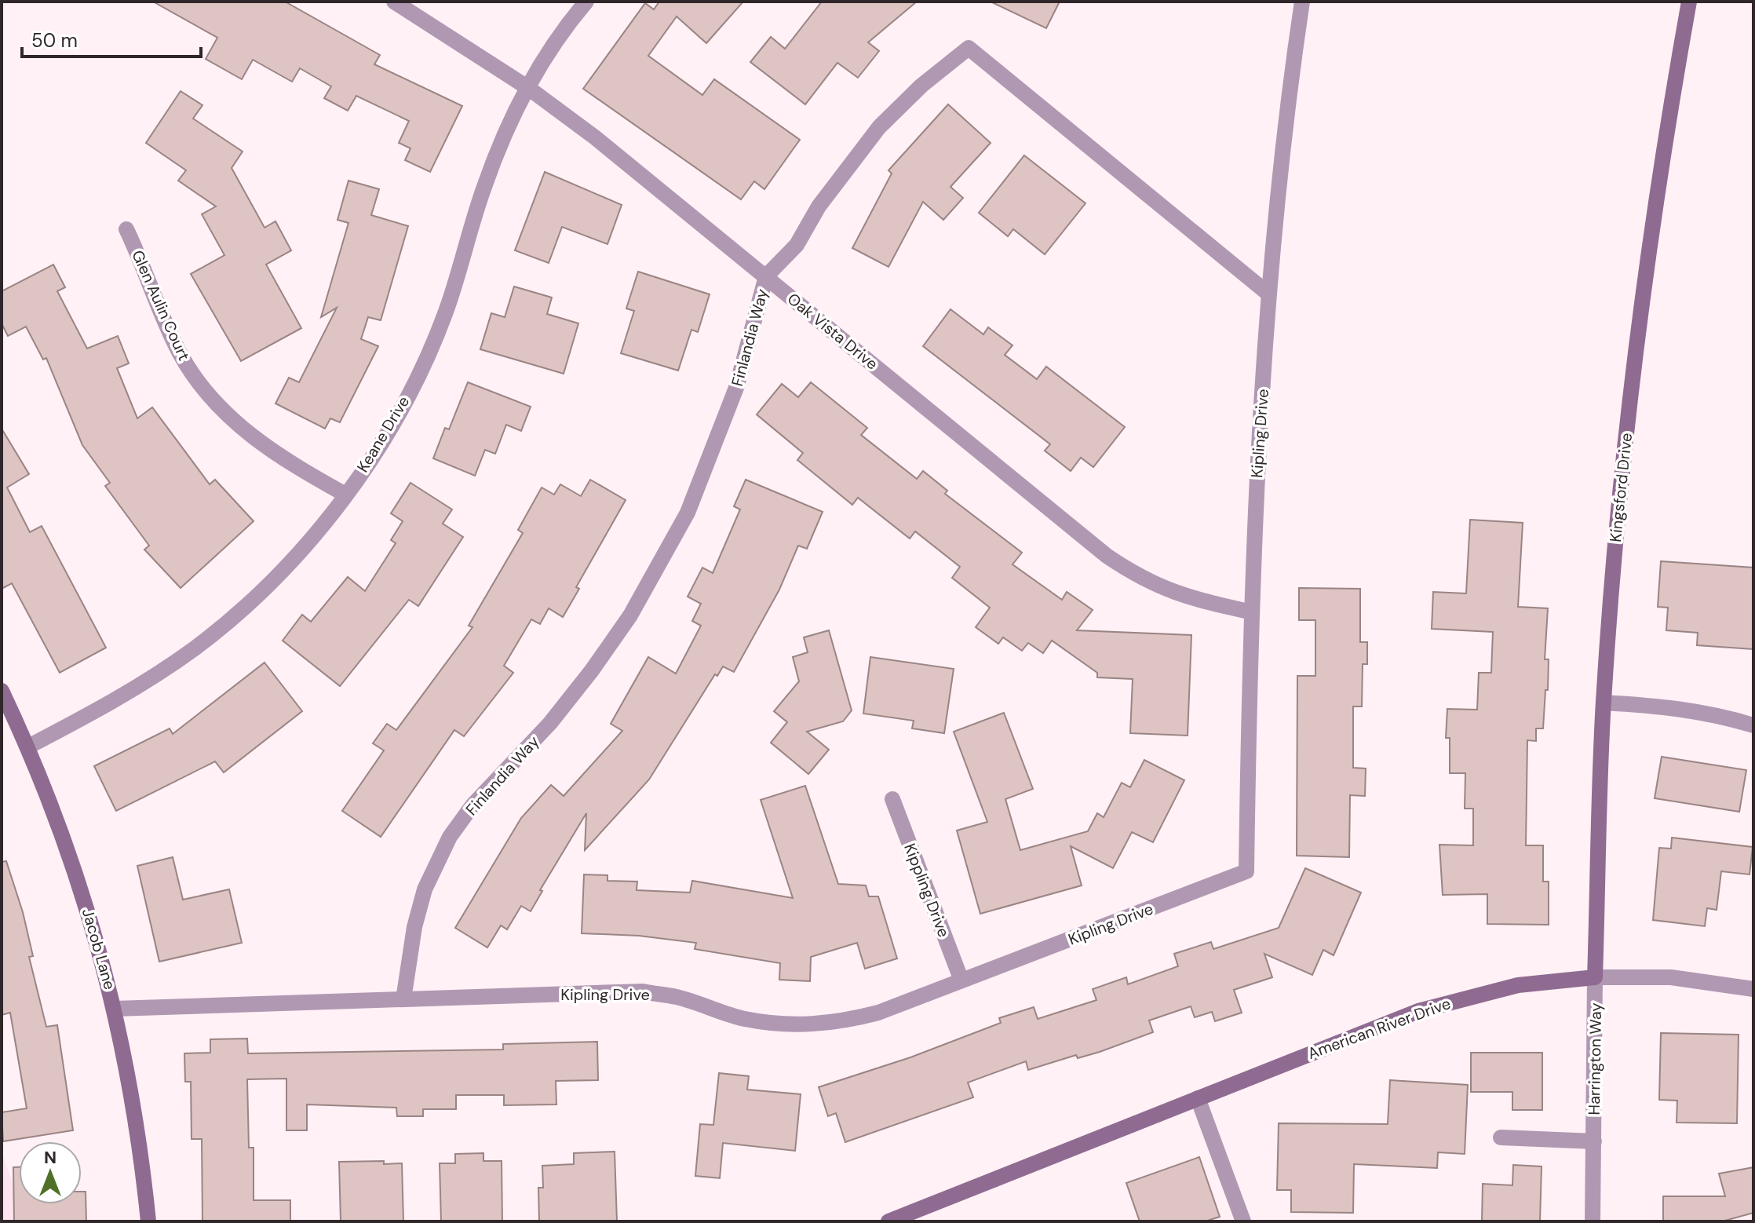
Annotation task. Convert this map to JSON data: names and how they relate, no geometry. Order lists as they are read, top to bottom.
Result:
{
  "streets": {
    "street": [
      "Glen Aulin Court",
      "Oak Vista Drive",
      "Finlandia Way",
      "Kipling Drive",
      "Keane Drive",
      "Kingsford Drive",
      "Kippling Drive",
      "Jacob Lane",
      "American River Drive",
      "Harrington Way"
    ]
  },
  "crossings": [
    ["Glen Aulin Court", "Keane Drive"],
    ["Oak Vista Drive", "Finlandia Way"],
    ["Oak Vista Drive", "Kipling Drive"],
    ["Oak Vista Drive", "Keane Drive"],
    ["Finlandia Way", "Kipling Drive"],
    ["Kipling Drive", "Kippling Drive"],
    ["Kipling Drive", "Jacob Lane"],
    ["Keane Drive", "Jacob Lane"],
    ["Kingsford Drive", "American River Drive"],
    ["Kingsford Drive", "Harrington Way"],
    ["American River Drive", "Harrington Way"]
  ],
  "scale_bar": "50 m",
  "north": "top"
}
